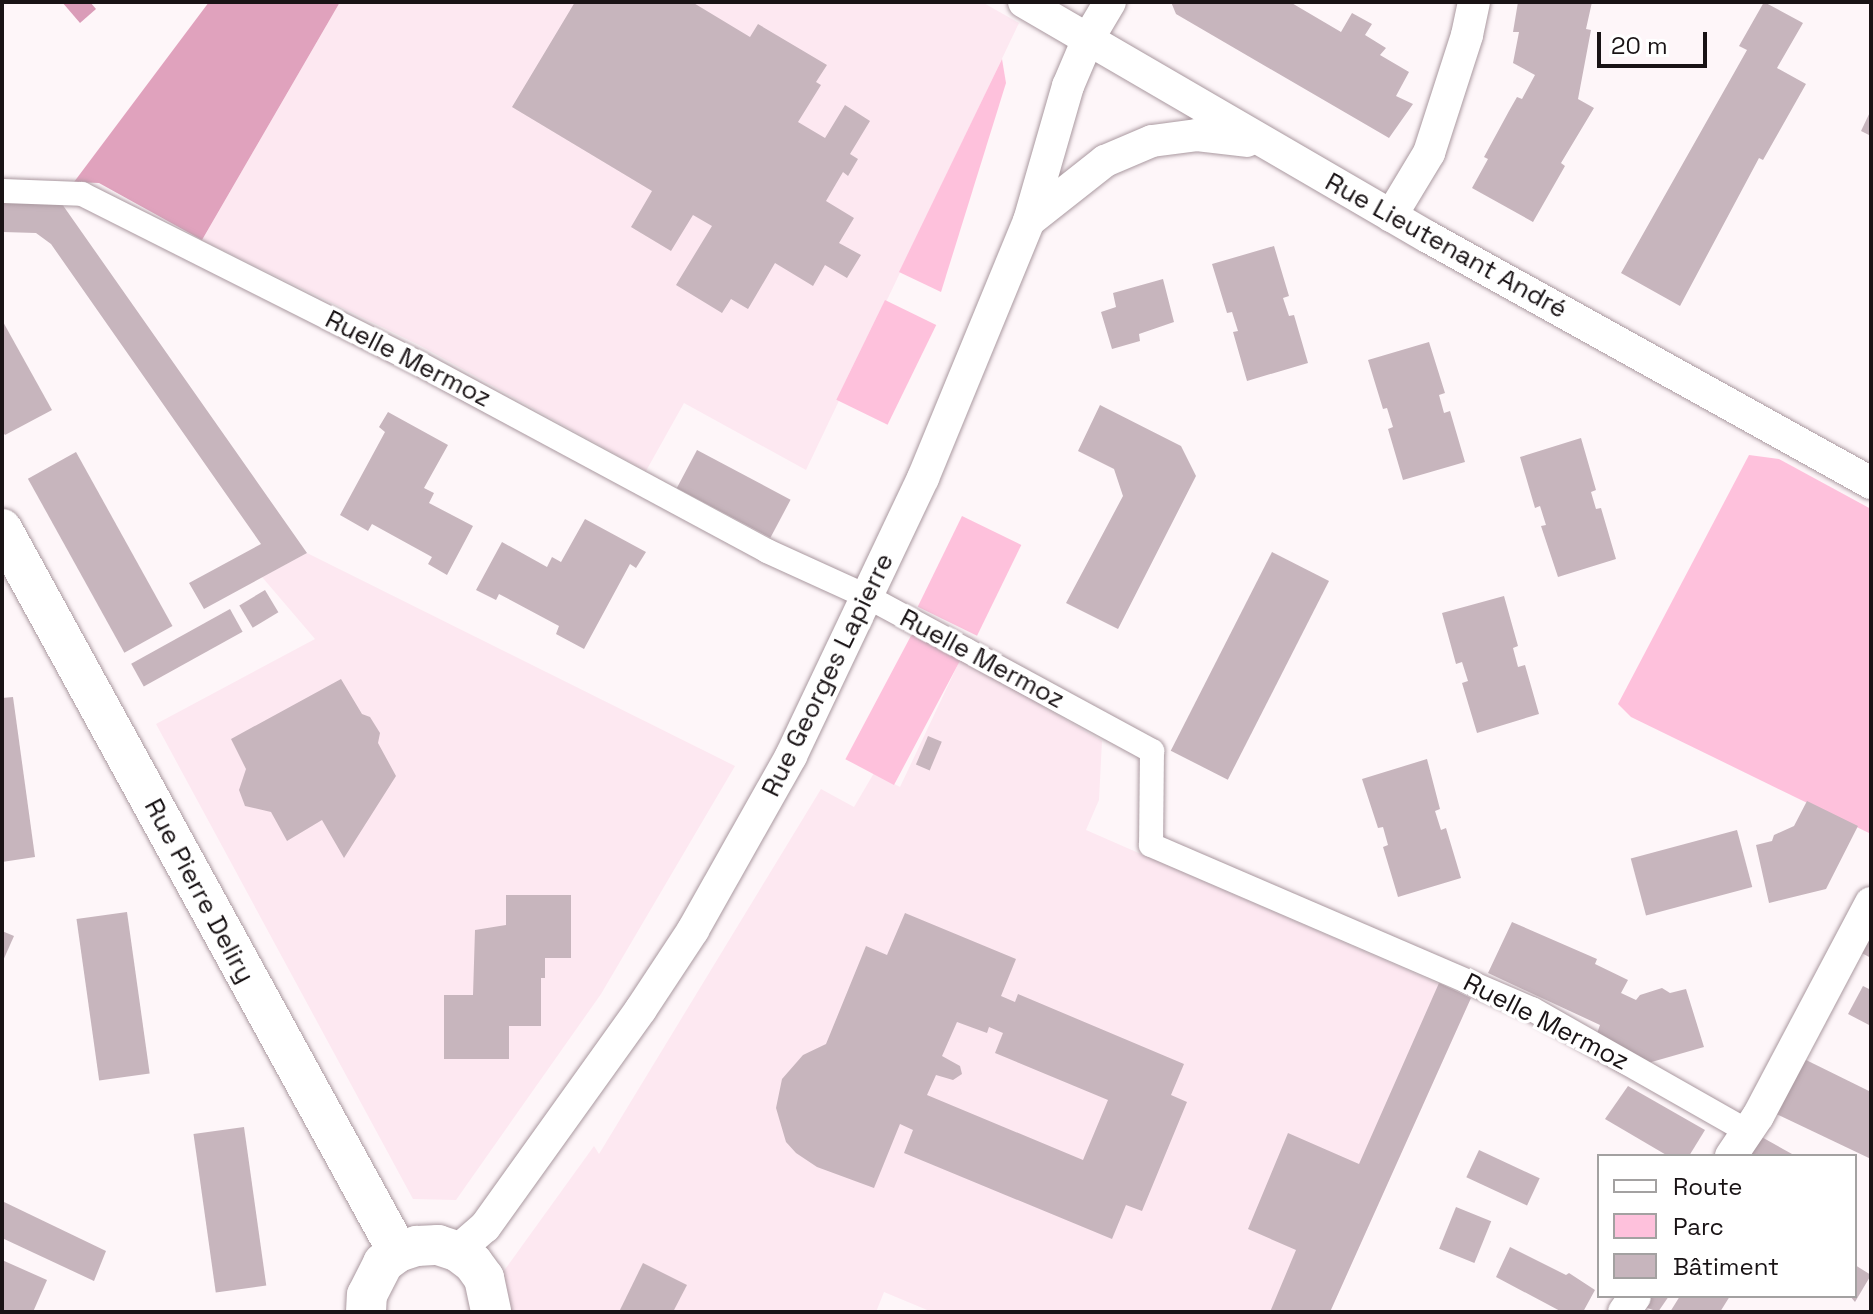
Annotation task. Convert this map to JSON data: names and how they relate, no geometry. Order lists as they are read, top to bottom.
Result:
{
  "streets": {
    "street": [
      "Rue Lieutenant André",
      "Ruelle Mermoz",
      "Rue Georges Lapierre",
      "Rue Pierre Deliry"
    ]
  },
  "crossings": [
    ["Rue Lieutenant André", "Rue Georges Lapierre"],
    ["Ruelle Mermoz", "Rue Georges Lapierre"]
  ],
  "legend": ["Route", "Parc", "Bâtiment"],
  "scale_bar": "20 m"
}
